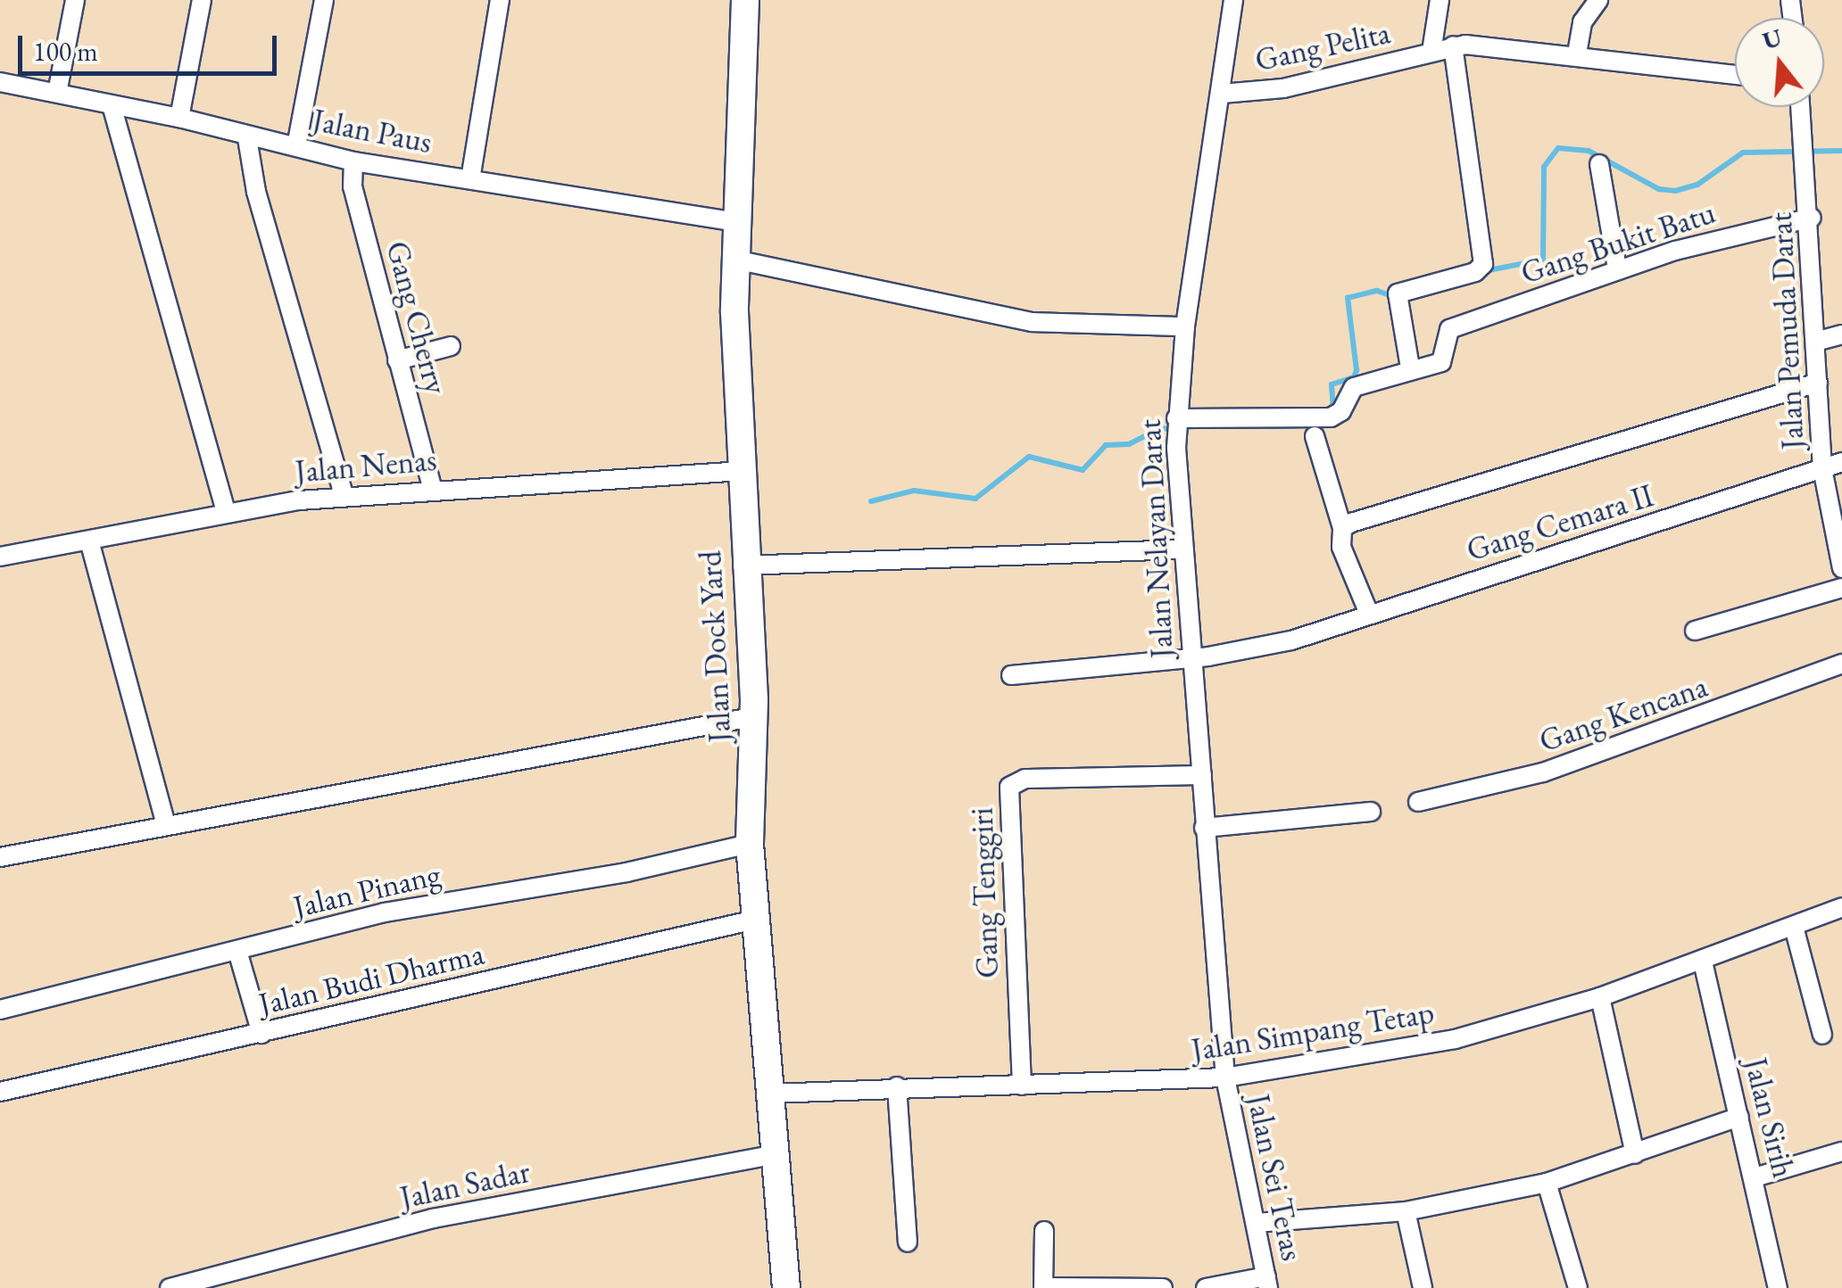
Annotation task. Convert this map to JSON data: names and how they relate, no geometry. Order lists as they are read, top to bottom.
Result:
{
  "streets": {
    "street": [
      "Gang Pelita",
      "Jalan Paus",
      "Gang Bukit Batu",
      "Gang Cherry",
      "Jalan Pemuda Darat",
      "Jalan Nenas",
      "Gang Cemara II",
      "Jalan Nelayan Darat",
      "Jalan Dock Yard",
      "Gang Kencana",
      "Jalan Pinang",
      "Gang Tenggiri",
      "Jalan Budi Dharma",
      "Jalan Simpang Tetap",
      "Jalan Sirih",
      "Jalan Sei Teras",
      "Jalan Sadar"
    ]
  },
  "crossings": [
    ["Gang Pelita", "Jalan Nelayan Darat"],
    ["Jalan Paus", "Gang Cherry"],
    ["Jalan Paus", "Jalan Dock Yard"],
    ["Gang Bukit Batu", "Jalan Pemuda Darat"],
    ["Gang Cherry", "Jalan Nenas"],
    ["Jalan Pemuda Darat", "Gang Cemara II"],
    ["Jalan Nenas", "Jalan Dock Yard"],
    ["Gang Cemara II", "Jalan Nelayan Darat"],
    ["Jalan Nelayan Darat", "Gang Tenggiri"],
    ["Jalan Nelayan Darat", "Jalan Simpang Tetap"],
    ["Jalan Nelayan Darat", "Jalan Sei Teras"],
    ["Jalan Dock Yard", "Jalan Pinang"],
    ["Jalan Dock Yard", "Jalan Budi Dharma"],
    ["Jalan Dock Yard", "Jalan Simpang Tetap"],
    ["Jalan Dock Yard", "Jalan Sadar"],
    ["Gang Tenggiri", "Jalan Simpang Tetap"],
    ["Jalan Simpang Tetap", "Jalan Sirih"],
    ["Jalan Simpang Tetap", "Jalan Sei Teras"]
  ],
  "scale_bar": "100 m",
  "north": "top"
}
